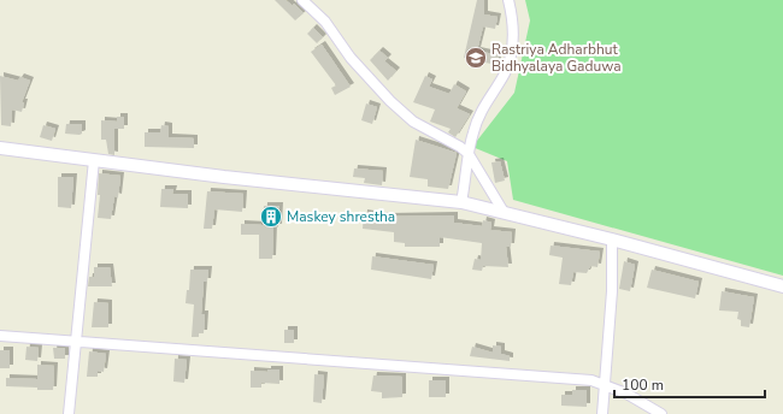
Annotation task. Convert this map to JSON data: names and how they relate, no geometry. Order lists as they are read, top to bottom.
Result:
{
  "places": {
    "school or university": ["Rastriya Adharbhut Bidhyalaya Gaduwa"],
    "building": ["Maskey shrestha"]
  },
  "scale_bar": "100 m"
}
